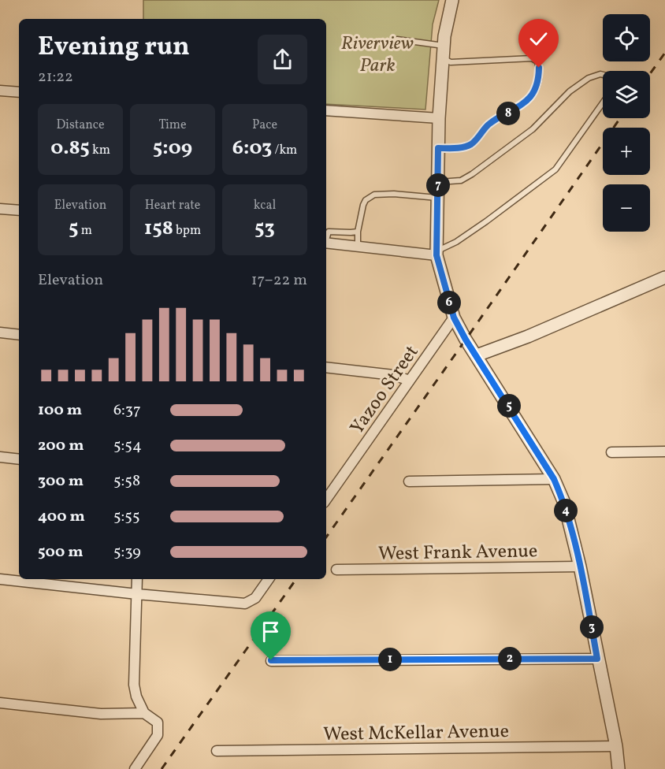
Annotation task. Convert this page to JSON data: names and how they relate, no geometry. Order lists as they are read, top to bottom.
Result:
{
  "streets": {
    "street": ["Yazoo Street", "West Frank Avenue", "West McKellar Avenue"]
  },
  "parks": ["Riverview Park"],
  "page": {
    "map_buttons": ["+", "−"],
    "heading": ["Evening run", "21:22"],
    "stats": [
      ["Distance", "0.85 km"],
      ["Time", "5:09"],
      ["Pace", "6:03 /km"],
      ["Elevation", "5 m"],
      ["Heart rate", "158 bpm"],
      ["kcal", "53"]
    ],
    "pins": [
      "8",
      "7",
      "6",
      "5",
      "4",
      "3",
      "2",
      "1"
    ],
    "chart": ["Elevation", "17–22 m"],
    "list": [
      {
        "name": "100 m",
        "note": "6:37"
      },
      {
        "name": "200 m",
        "note": "5:54"
      },
      {
        "name": "300 m",
        "note": "5:58"
      },
      {
        "name": "400 m",
        "note": "5:55"
      },
      {
        "name": "500 m",
        "note": "5:39"
      }
    ]
  }
}
